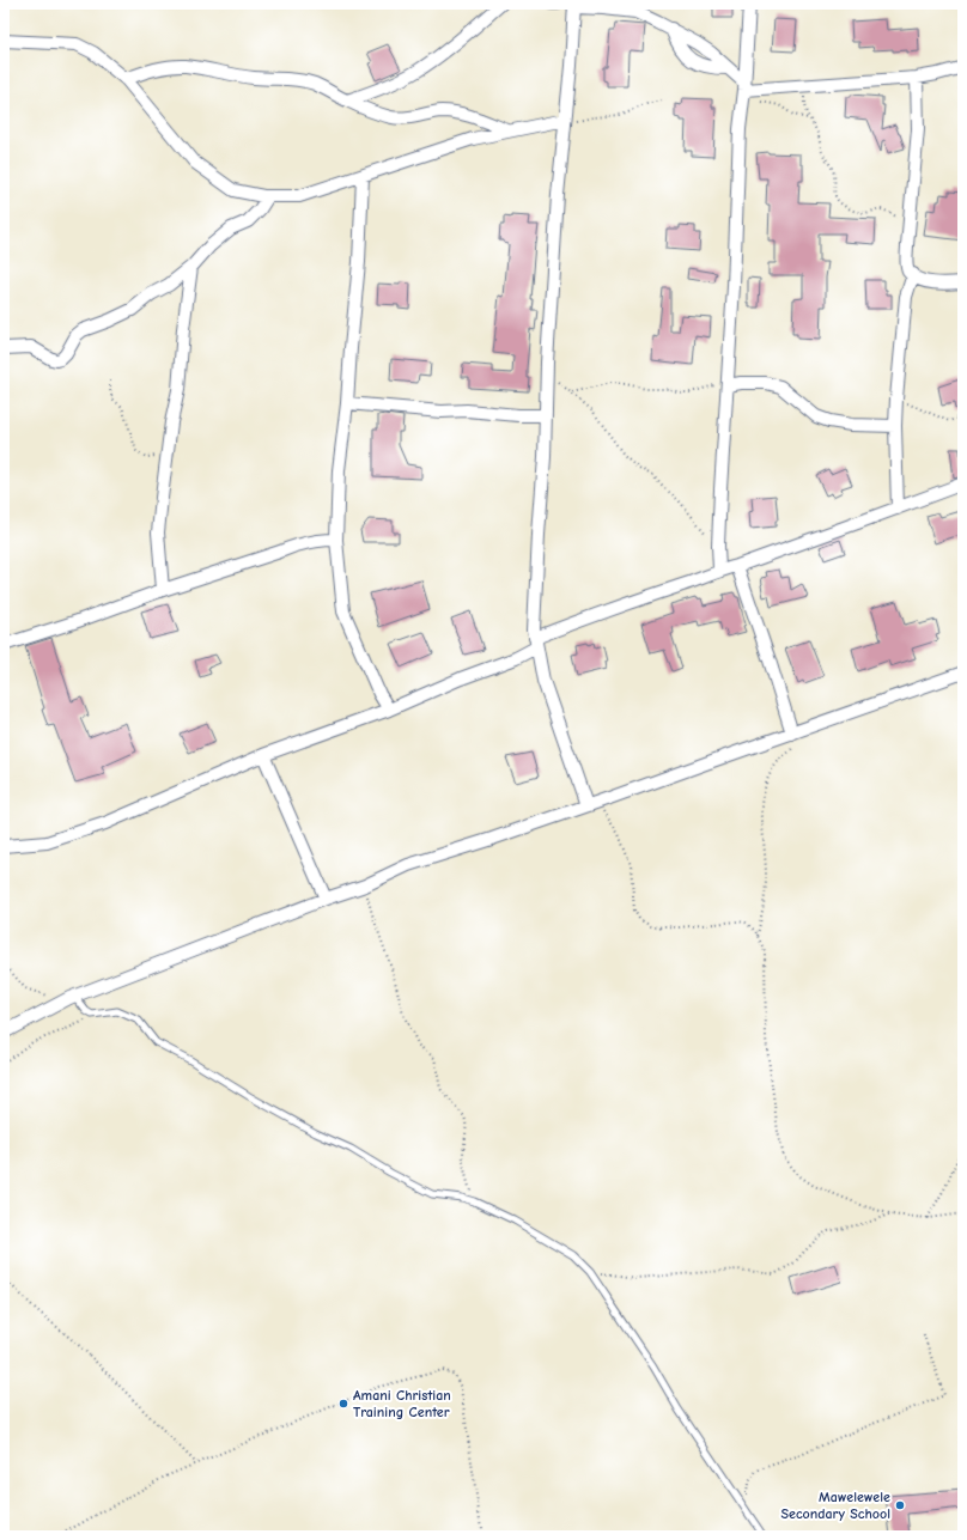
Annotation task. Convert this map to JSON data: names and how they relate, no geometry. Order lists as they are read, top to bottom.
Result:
{
  "places": ["Amani Christian Training Center", "Mawelewele Secondary School"]
}
